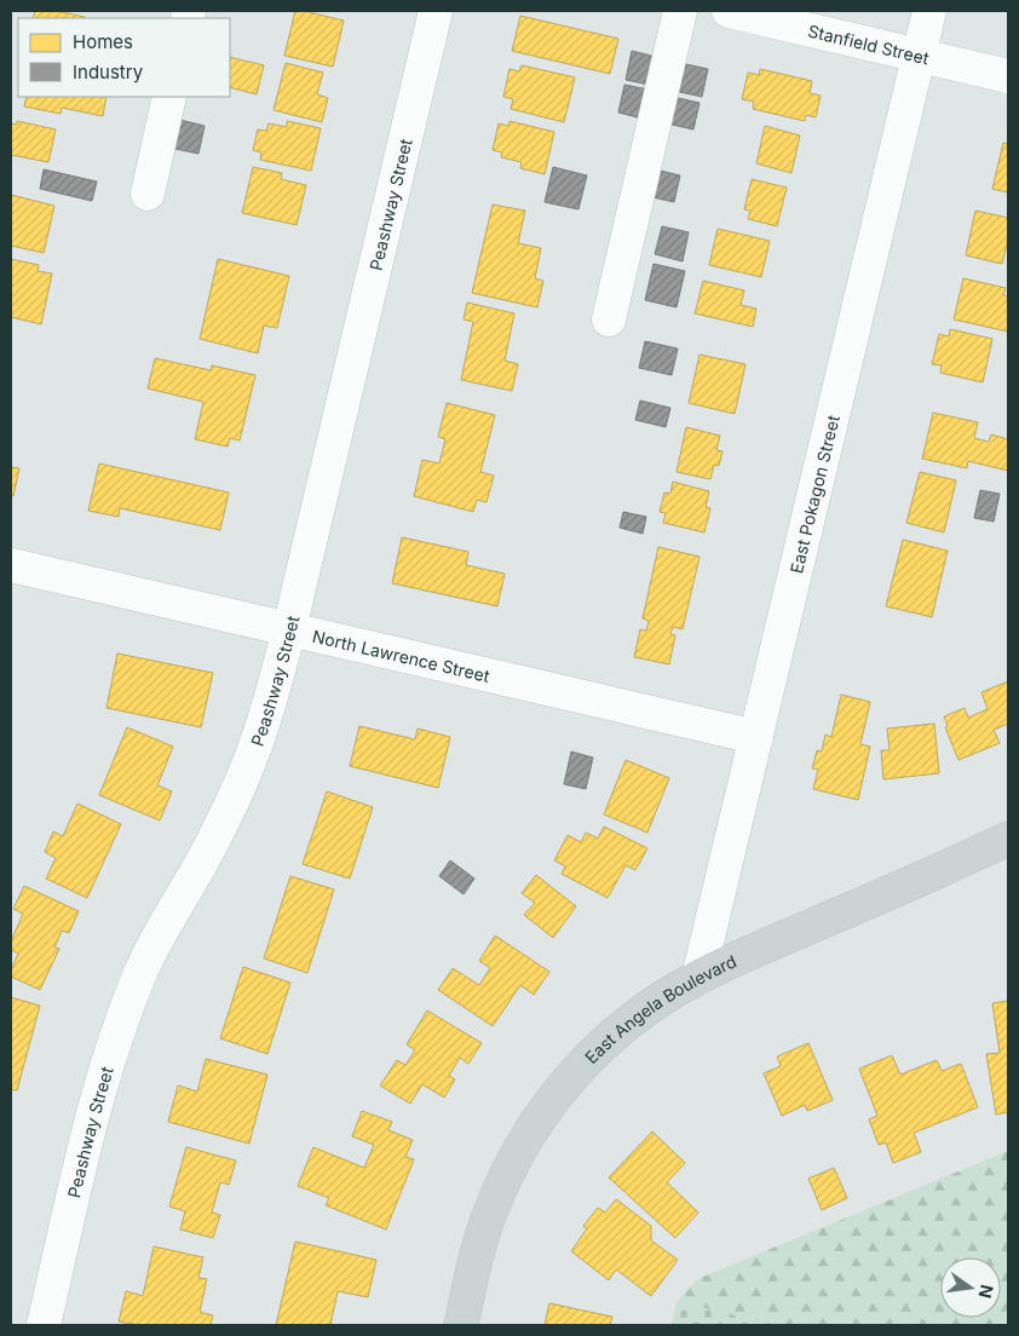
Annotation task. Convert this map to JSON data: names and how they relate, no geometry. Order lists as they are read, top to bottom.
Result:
{
  "streets": {
    "main road": ["East Angela Boulevard"],
    "street": [
      "Stanfield Street",
      "Peashway Street",
      "East Pokagon Street",
      "North Lawrence Street"
    ]
  },
  "crossings": [
    ["Stanfield Street", "East Pokagon Street"],
    ["Peashway Street", "North Lawrence Street"],
    ["East Pokagon Street", "North Lawrence Street"],
    ["East Pokagon Street", "East Angela Boulevard"]
  ],
  "legend": ["Homes", "Industry"],
  "north": "right"
}
